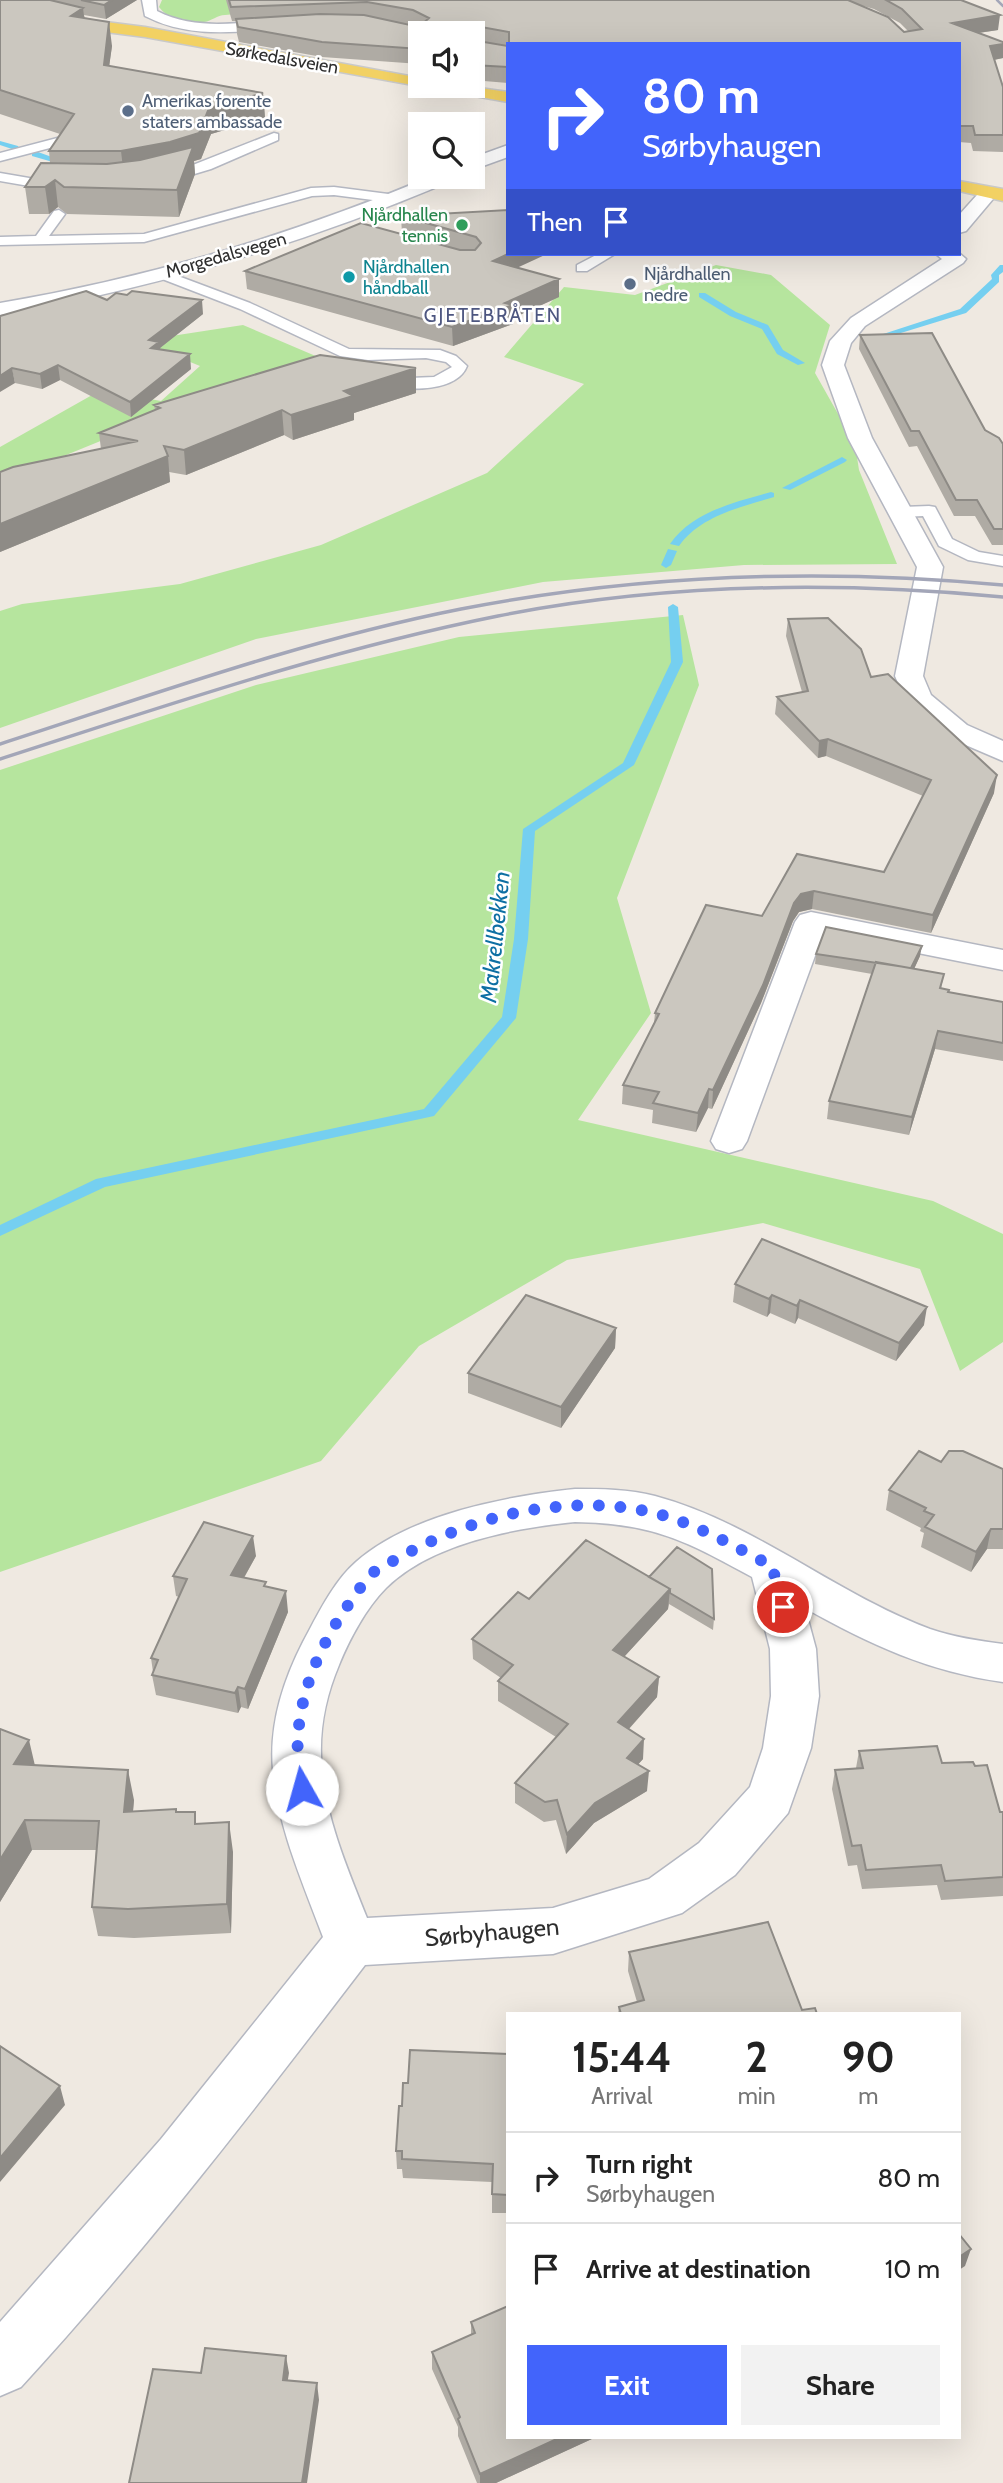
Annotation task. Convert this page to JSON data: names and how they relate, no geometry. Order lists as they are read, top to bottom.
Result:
{
  "streets": {
    "main road": ["Sørkedalsveien"],
    "street": ["Morgedalsvegen", "Sørbyhaugen"]
  },
  "districts": ["GJETEBRÅTEN"],
  "water": ["Makrellbekken"],
  "places": [
    "Amerikas forente staters ambassade",
    "Njårdhallen tennis",
    "Njårdhallen håndball",
    "Njårdhallen nedre"
  ],
  "page": {
    "turn": ["80 m", "Sørbyhaugen"],
    "then": "Then",
    "eta": [
      "15:44",
      "Arrival",
      "2",
      "min",
      "90",
      "m"
    ],
    "list": [
      {
        "name": "Turn right",
        "note": "Sørbyhaugen",
        "value": "80 m"
      },
      {
        "name": "Arrive at destination",
        "value": "10 m"
      }
    ],
    "buttons": ["Exit", "Share"]
  }
}
